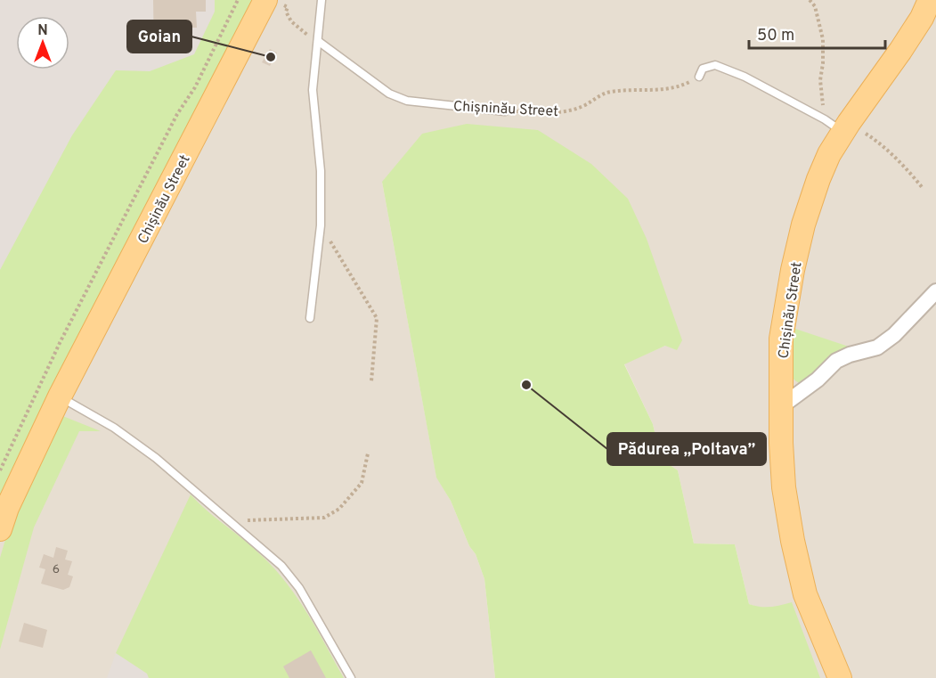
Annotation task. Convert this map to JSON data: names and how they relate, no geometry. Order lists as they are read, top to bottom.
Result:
{
  "streets": {
    "main road": ["Chișinău Street"],
    "lane": ["Chișninău Street"]
  },
  "places": ["Goian", "Pădurea „Poltava”"],
  "house_numbers": ["6"],
  "scale_bar": "50 m",
  "north": "top"
}
